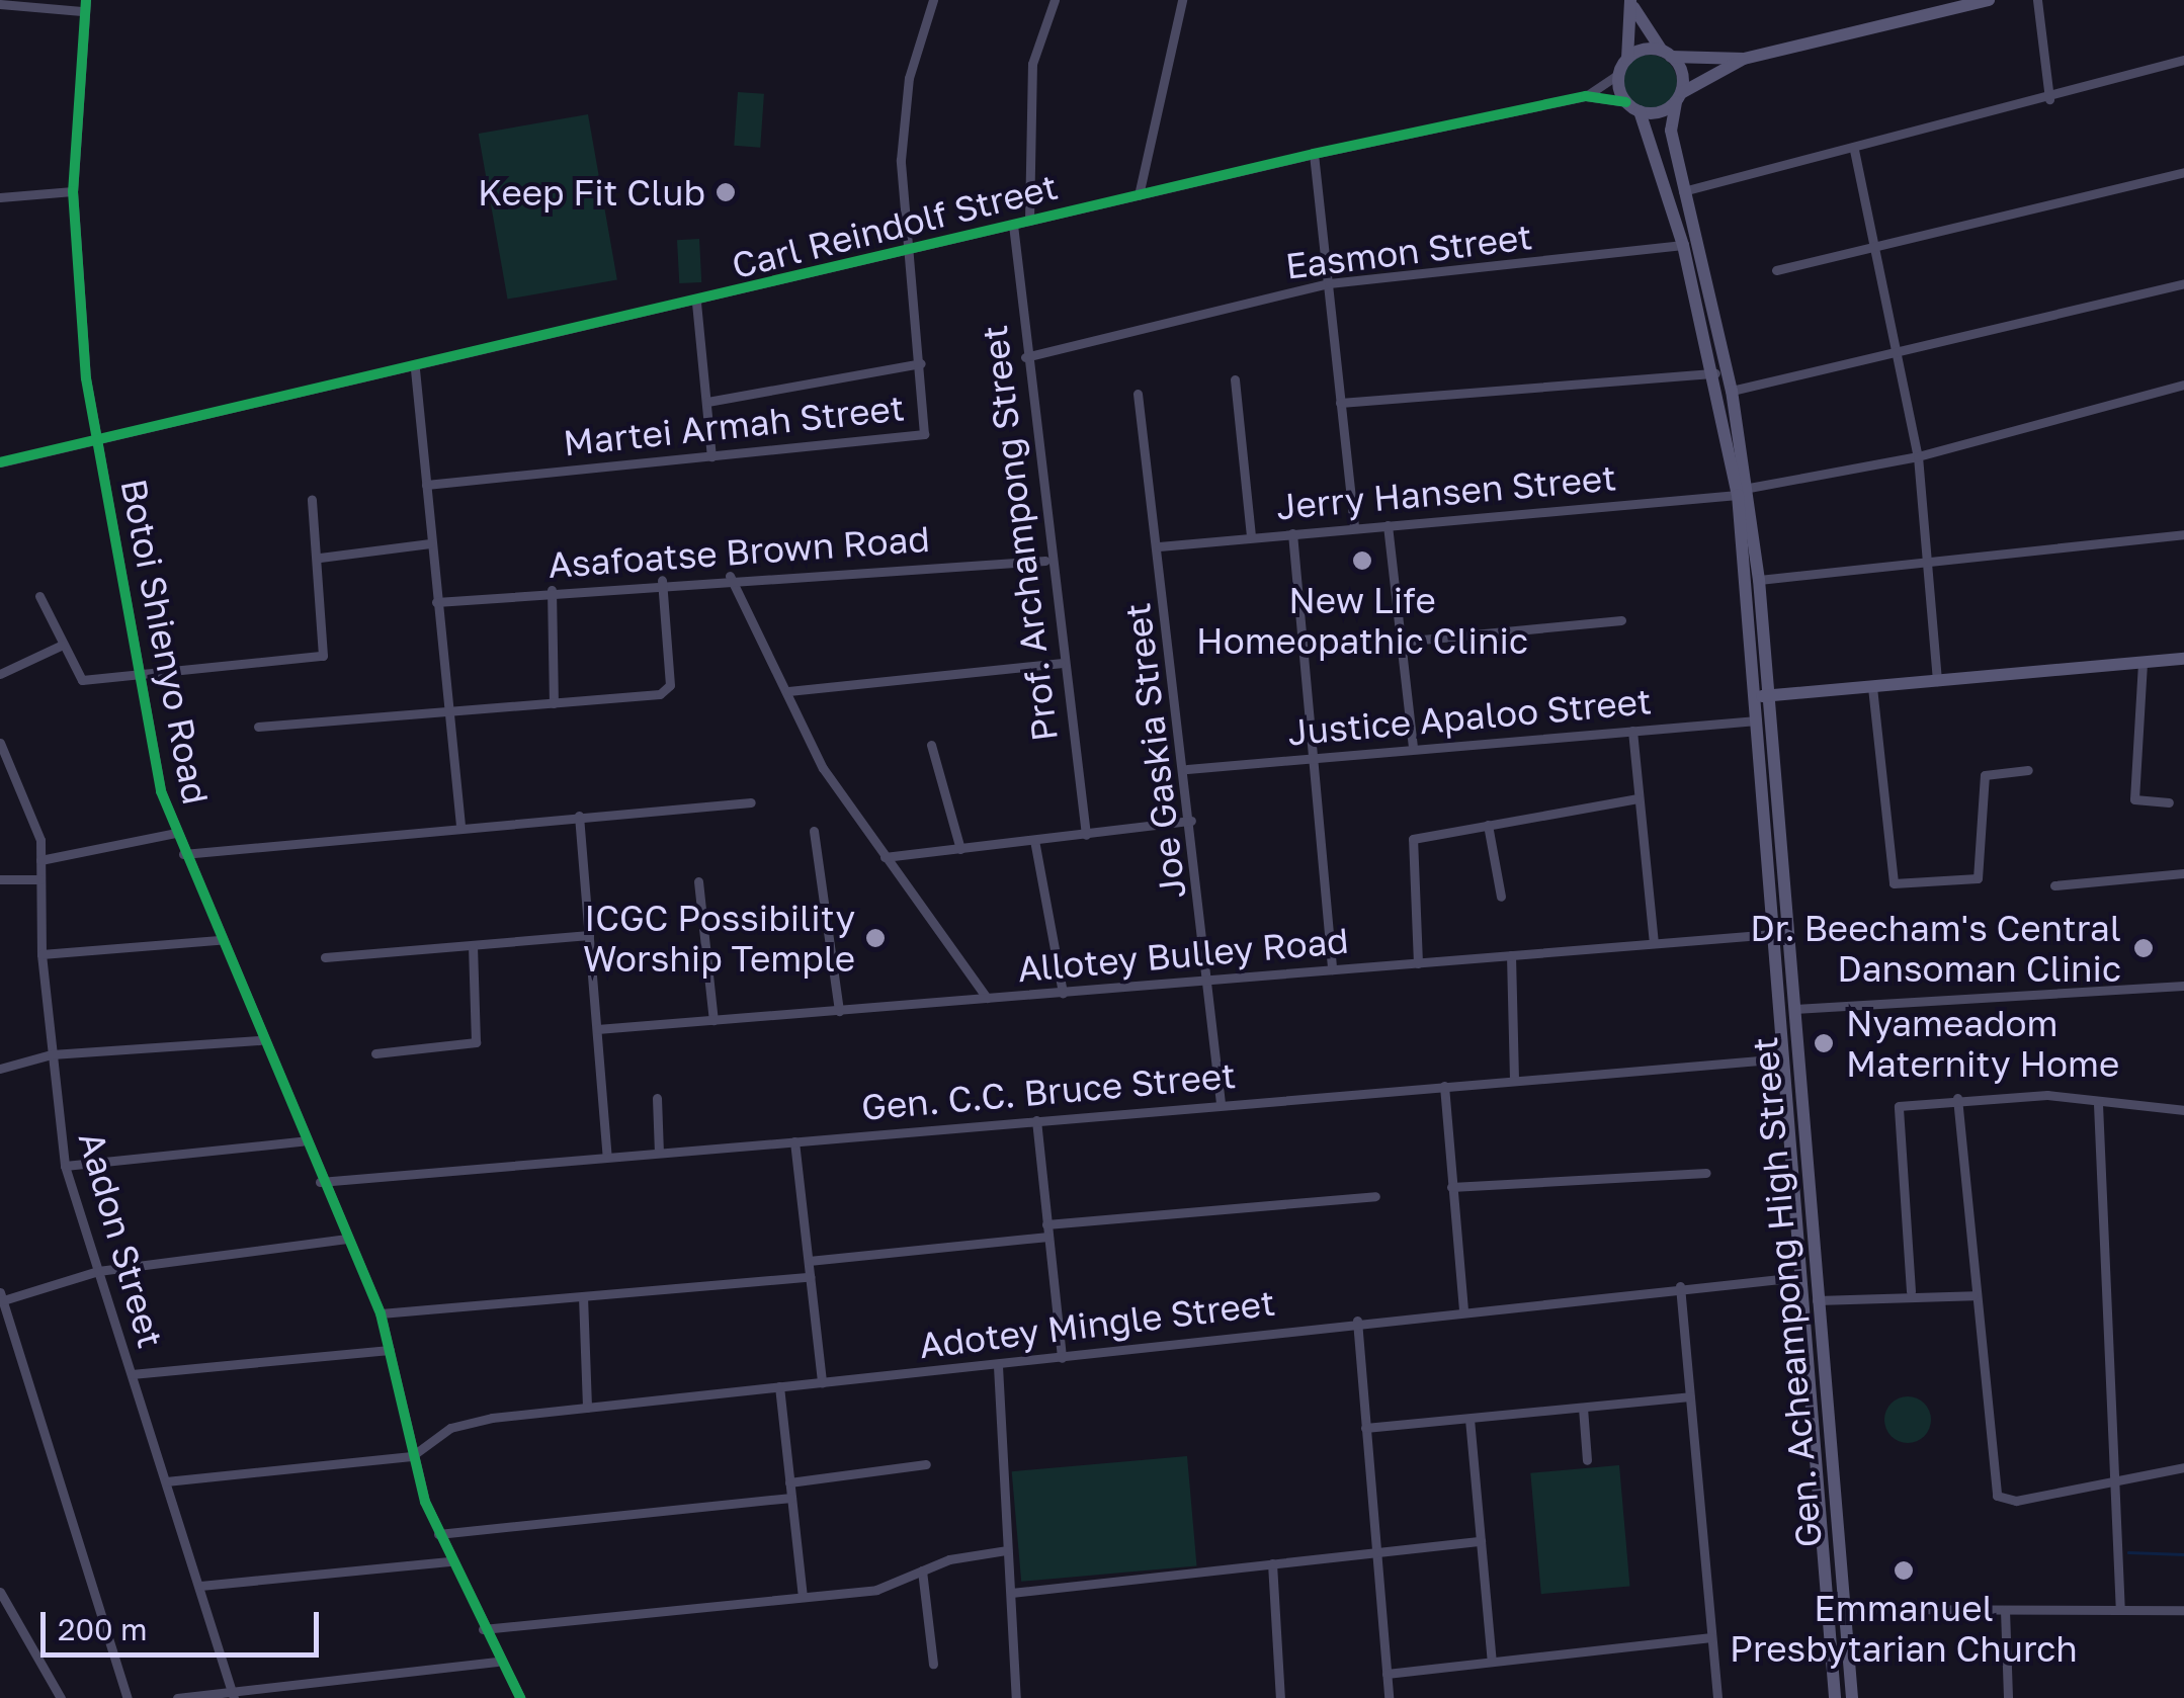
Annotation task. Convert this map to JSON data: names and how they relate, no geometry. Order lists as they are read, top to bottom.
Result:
{
  "streets": {
    "main road": ["Gen. Acheampong High Street"],
    "street": [
      "Carl Reindolf Street",
      "Easmon Street",
      "Martei Armah Street",
      "Jerry Hansen Street",
      "Prof. Archampong Street",
      "Asafoatse Brown Road",
      "Botoi Shienyo Road",
      "Justice Apaloo Street",
      "Joe Gaskia Street",
      "Allotey Bulley Road",
      "Gen. C.C. Bruce Street",
      "Aadon Street",
      "Adotey Mingle Street"
    ]
  },
  "crossings": [
    ["Carl Reindolf Street", "Martei Armah Street"],
    ["Carl Reindolf Street", "Prof. Archampong Street"],
    ["Carl Reindolf Street", "Botoi Shienyo Road"],
    ["Carl Reindolf Street", "Gen. Acheampong High Street"],
    ["Easmon Street", "Prof. Archampong Street"],
    ["Easmon Street", "Gen. Acheampong High Street"],
    ["Jerry Hansen Street", "Joe Gaskia Street"],
    ["Jerry Hansen Street", "Gen. Acheampong High Street"],
    ["Prof. Archampong Street", "Asafoatse Brown Road"],
    ["Botoi Shienyo Road", "Gen. C.C. Bruce Street"],
    ["Botoi Shienyo Road", "Adotey Mingle Street"],
    ["Justice Apaloo Street", "Joe Gaskia Street"],
    ["Justice Apaloo Street", "Gen. Acheampong High Street"],
    ["Joe Gaskia Street", "Allotey Bulley Road"],
    ["Joe Gaskia Street", "Gen. C.C. Bruce Street"],
    ["Allotey Bulley Road", "Gen. Acheampong High Street"],
    ["Gen. C.C. Bruce Street", "Gen. Acheampong High Street"],
    ["Gen. Acheampong High Street", "Adotey Mingle Street"]
  ],
  "places": [
    "Keep Fit Club",
    "New Life Homeopathic Clinic",
    "ICGC Possibility Worship Temple",
    "Dr. Beecham's Central Dansoman Clinic",
    "Nyameadom Maternity Home",
    "Emmanuel Presbytarian Church"
  ],
  "scale_bar": "200 m"
}
